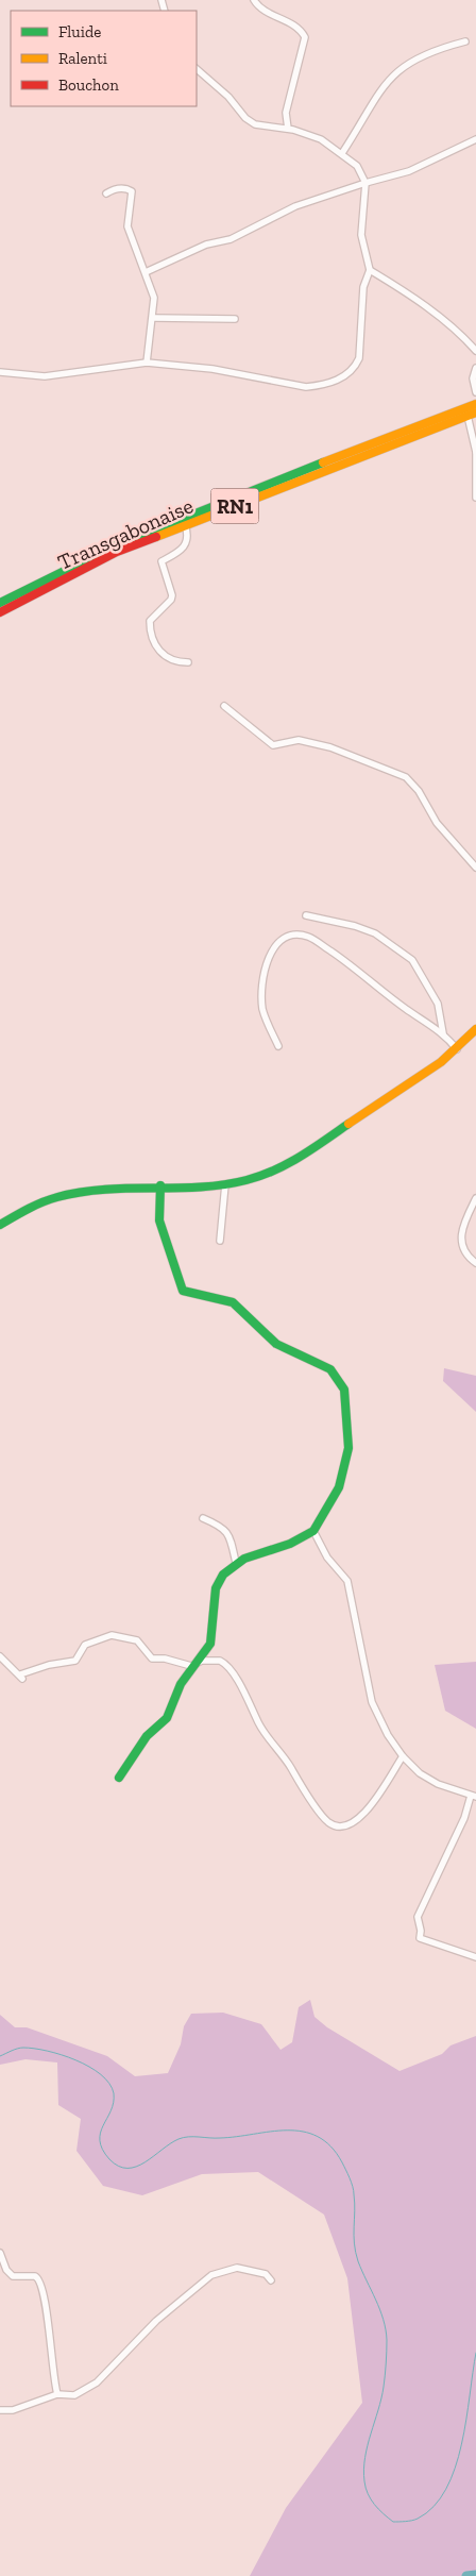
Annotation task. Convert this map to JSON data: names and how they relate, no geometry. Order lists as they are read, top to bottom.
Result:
{
  "streets": {
    "main road": ["RN1", "Transgabonaise"]
  },
  "legend": ["Fluide", "Ralenti", "Bouchon"]
}
